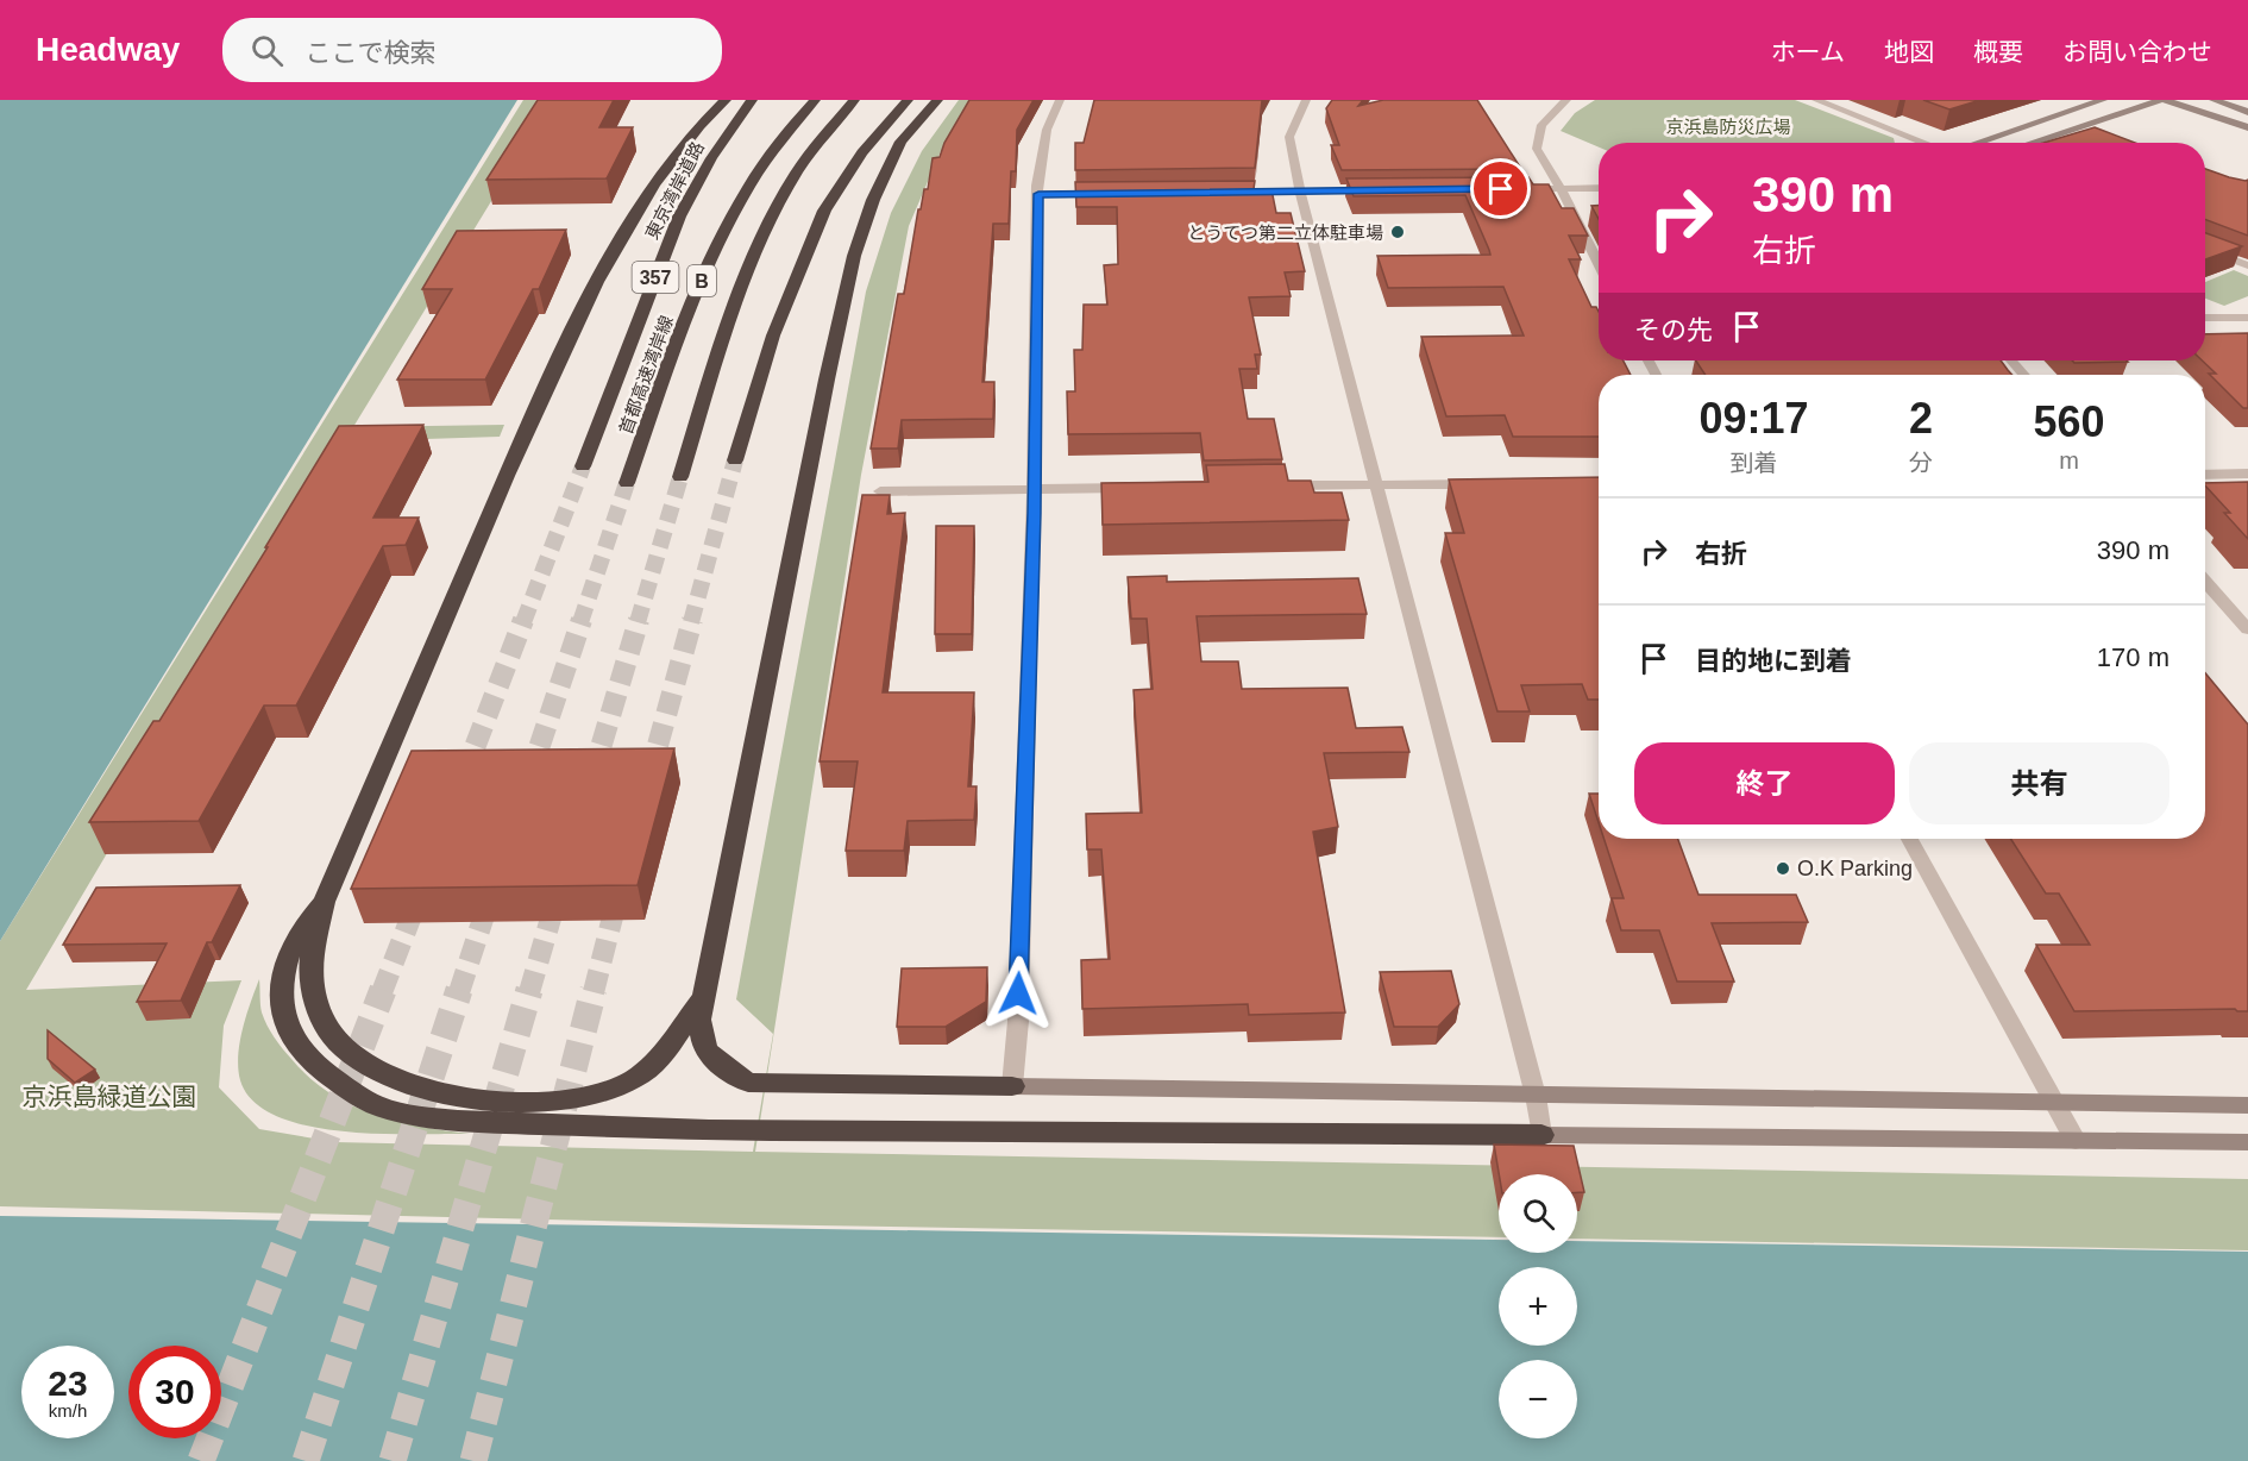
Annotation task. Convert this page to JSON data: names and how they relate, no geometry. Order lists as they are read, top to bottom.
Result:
{
  "streets": {
    "highway": [
      "東京湾岸道路",
      "357",
      "B",
      "首都高速湾岸線"
    ]
  },
  "parks": ["京浜島防災広場", "京浜島緑道公園"],
  "places": ["とうてつ第二立体駐車場", "O.K Parking"],
  "page": {
    "header": "Headway",
    "search": "ここで検索",
    "nav": [
      "ホーム",
      "地図",
      "概要",
      "お問い合わせ"
    ],
    "turn": ["390 m", "右折"],
    "then": "その先",
    "eta": [
      "09:17",
      "到着",
      "2",
      "分",
      "560",
      "m"
    ],
    "list": [
      {
        "name": "右折",
        "value": "390 m"
      },
      {
        "name": "目的地に到着",
        "value": "170 m"
      }
    ],
    "buttons": ["終了", "共有"],
    "map_buttons": ["+", "−"],
    "speed": "23 km/h",
    "limit": "30"
  }
}
